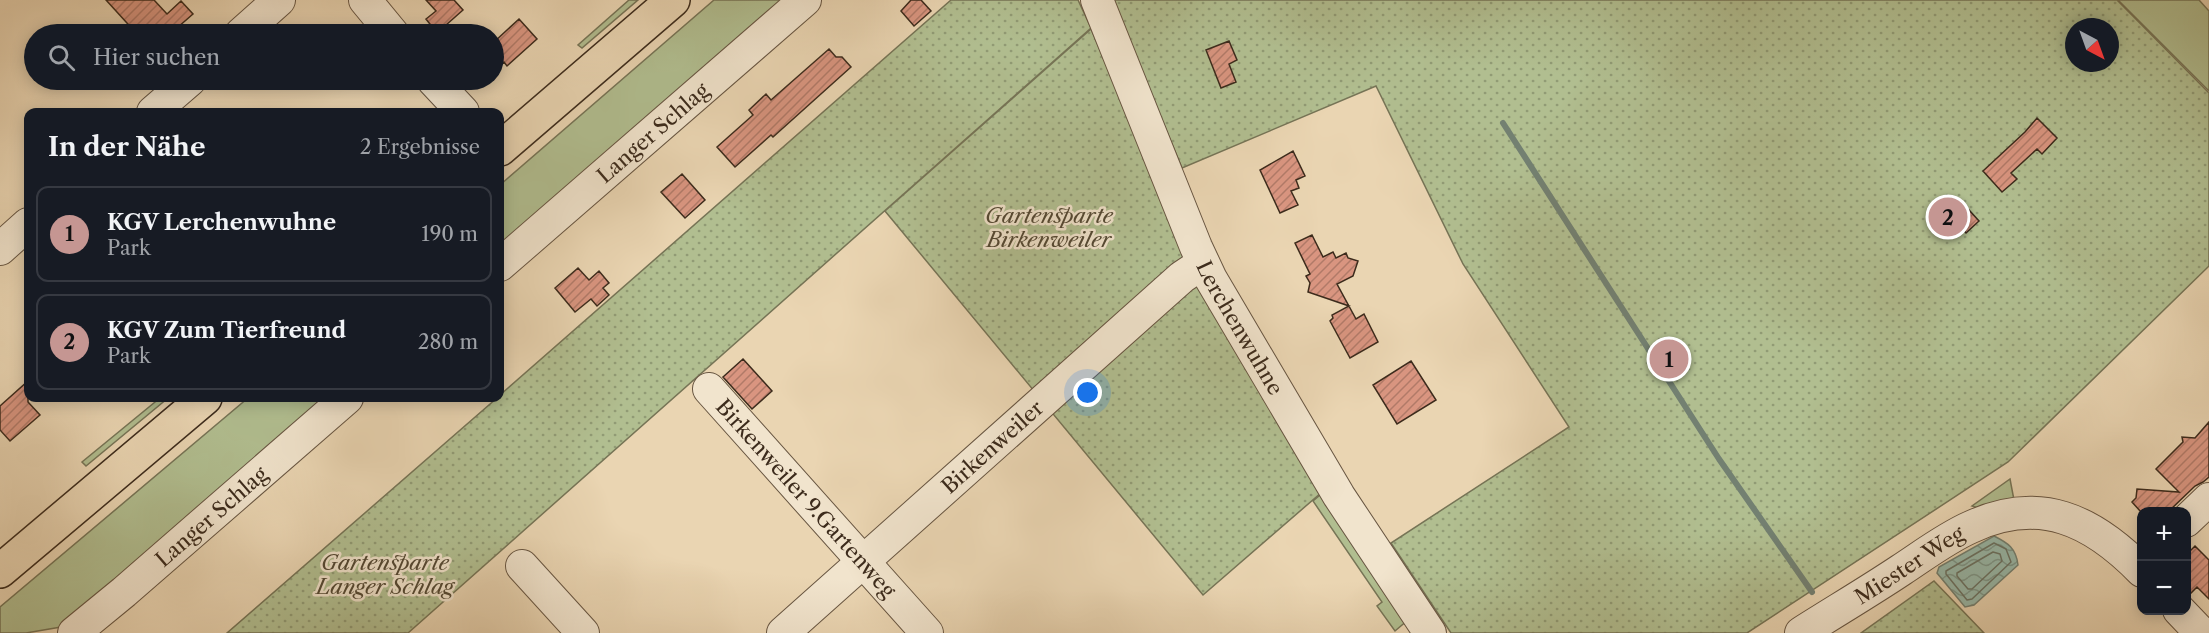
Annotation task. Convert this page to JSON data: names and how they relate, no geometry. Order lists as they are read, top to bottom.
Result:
{
  "streets": {
    "street": [
      "Langer Schlag",
      "Lerchenwuhne",
      "Birkenweiler",
      "Birkenweiler 9.Gartenweg",
      "Miester Weg"
    ]
  },
  "crossings": [
    ["Lerchenwuhne", "Birkenweiler"],
    ["Birkenweiler", "Birkenweiler 9.Gartenweg"]
  ],
  "parks": ["Gartensparte Birkenweiler", "Gartensparte Langer Schlag"],
  "north": "bottom right",
  "page": {
    "search": "Hier suchen",
    "heading": ["In der Nähe", "2 Ergebnisse"],
    "list": [
      {
        "mark": "1",
        "name": "KGV Lerchenwuhne",
        "note": "Park",
        "value": "190 m"
      },
      {
        "mark": "2",
        "name": "KGV Zum Tierfreund",
        "note": "Park",
        "value": "280 m"
      }
    ],
    "pins": ["2", "1"],
    "map_buttons": ["+", "−"]
  }
}
